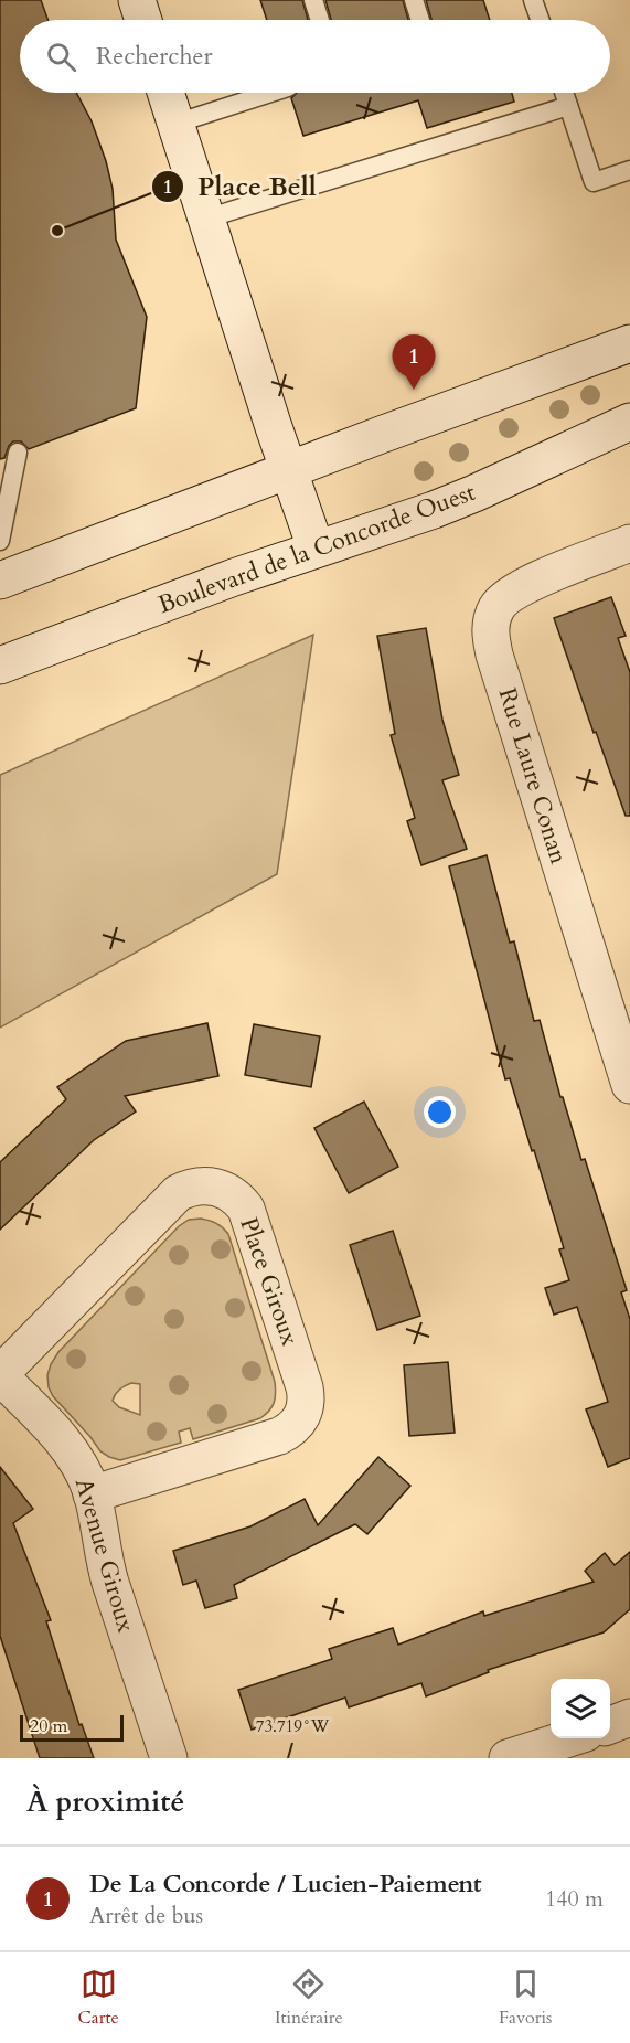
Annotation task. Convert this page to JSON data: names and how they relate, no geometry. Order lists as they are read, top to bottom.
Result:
{
  "streets": {
    "street": [
      "Boulevard de la Concorde Ouest",
      "Rue Laure Conan",
      "Place Giroux",
      "Avenue Giroux"
    ]
  },
  "crossings": [
    ["Place Giroux", "Avenue Giroux"]
  ],
  "places": ["Place Bell"],
  "scale_bar": "20 m",
  "page": {
    "search": "Rechercher",
    "pins": "1",
    "scale": "20 m",
    "heading": "À proximité",
    "list": [
      {
        "mark": "1",
        "name": "De La Concorde / Lucien-Paiement",
        "note": "Arrêt de bus",
        "value": "140 m"
      }
    ],
    "nav": ["Carte", "Itinéraire", "Favoris"]
  },
  "coordinates": ["73.719°W"]
}
